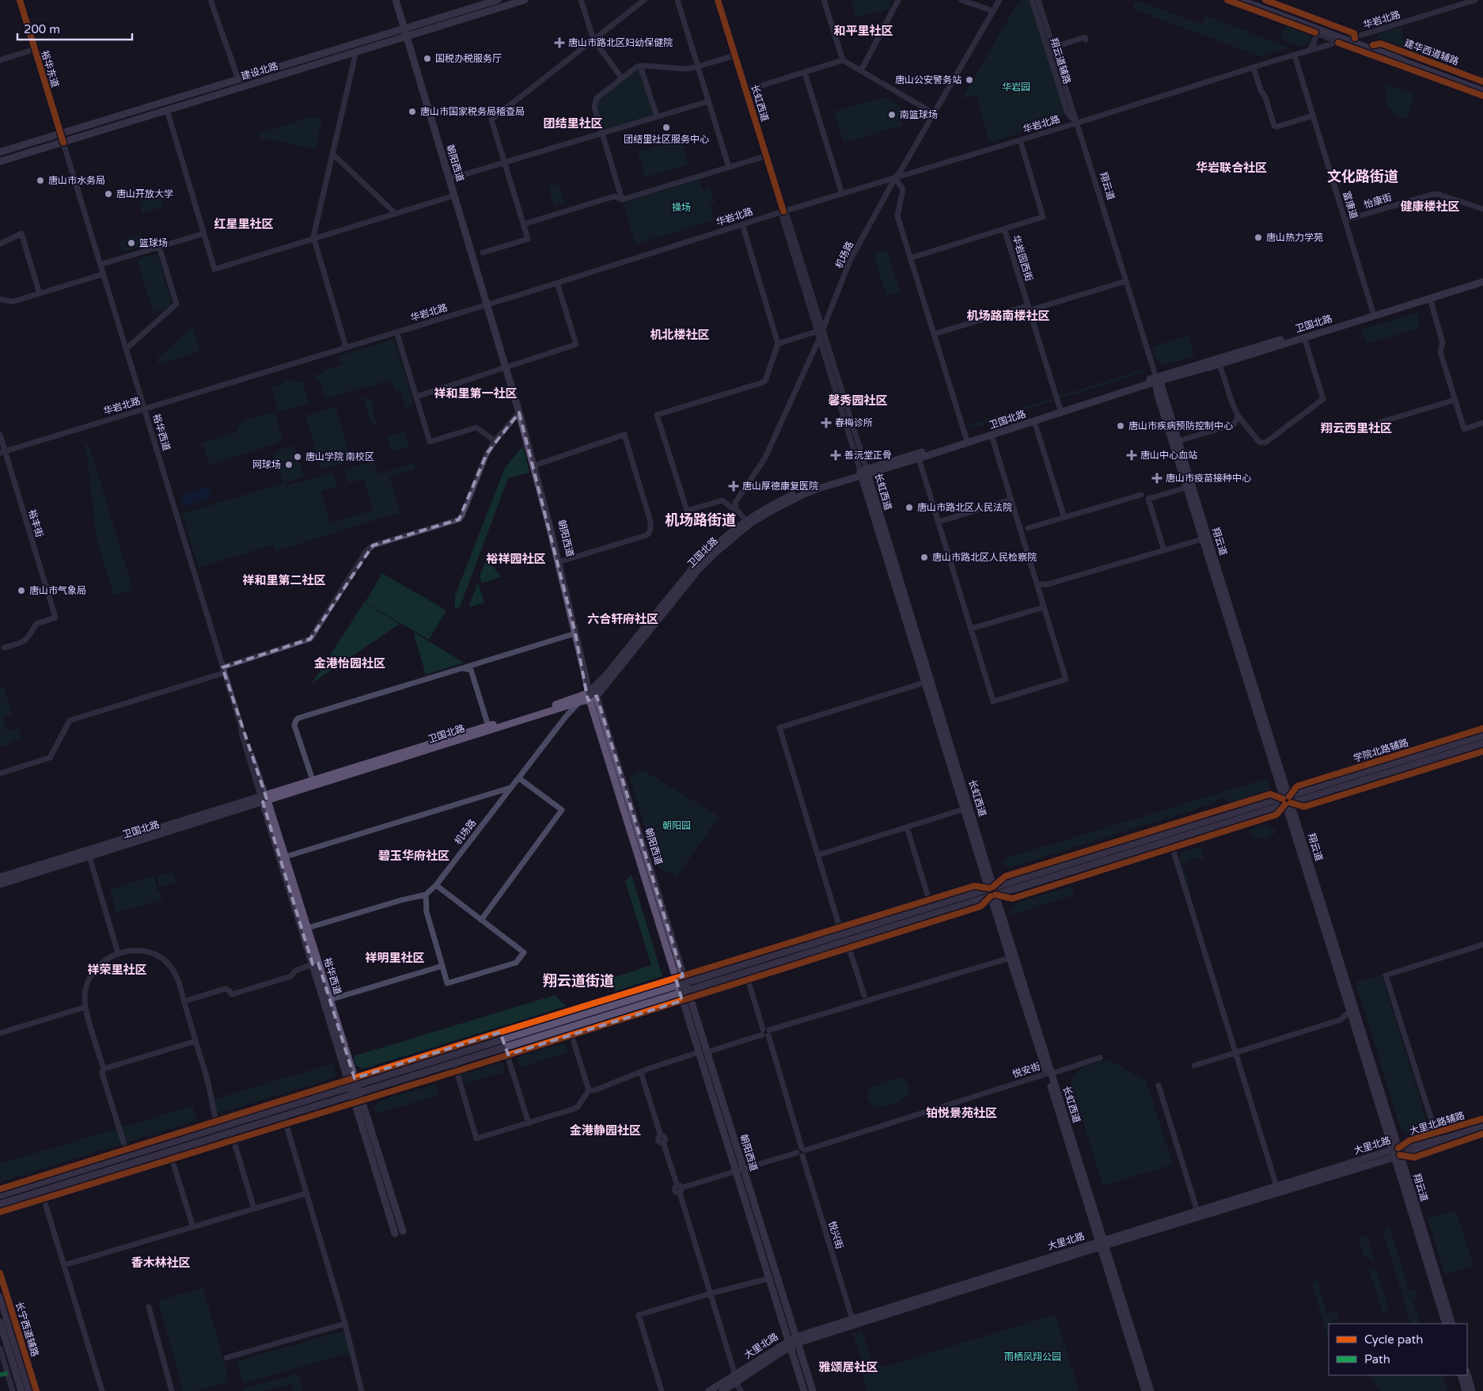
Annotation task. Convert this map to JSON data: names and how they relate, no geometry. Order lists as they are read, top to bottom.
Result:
{
  "streets": {
    "main road": [
      "建设北路",
      "长虹西道",
      "朝阳西道",
      "翔云道",
      "卫国北路",
      "裕华西道",
      "大里北路"
    ],
    "street": [
      "华岩北路",
      "建华西道辅路",
      "翔云道辅路",
      "裕华东道",
      "怡康街",
      "富康道",
      "机场路",
      "华岩园西街",
      "裕丰街",
      "学院北路辅路",
      "悦安街",
      "大里北路辅路",
      "悦兴街",
      "长宁西道辅路"
    ]
  },
  "crossings": [
    ["华岩北路", "翔云道辅路"],
    ["华岩北路", "长虹西道"],
    ["华岩北路", "朝阳西道"],
    ["华岩北路", "翔云道"],
    ["华岩北路", "富康道"],
    ["华岩北路", "机场路"],
    ["华岩北路", "华岩园西街"],
    ["华岩北路", "裕华西道"],
    ["华岩北路", "裕丰街"],
    ["翔云道辅路", "翔云道"],
    ["裕华东道", "建设北路"],
    ["裕华东道", "裕华西道"],
    ["建设北路", "朝阳西道"],
    ["建设北路", "裕华西道"],
    ["长虹西道", "机场路"],
    ["长虹西道", "卫国北路"],
    ["长虹西道", "悦安街"],
    ["长虹西道", "大里北路"],
    ["朝阳西道", "卫国北路"],
    ["朝阳西道", "悦安街"],
    ["朝阳西道", "大里北路"],
    ["翔云道", "卫国北路"],
    ["翔云道", "大里北路辅路"],
    ["翔云道", "大里北路"],
    ["怡康街", "富康道"],
    ["富康道", "卫国北路"],
    ["机场路", "卫国北路"],
    ["机场路", "裕华西道"],
    ["华岩园西街", "卫国北路"],
    ["卫国北路", "裕华西道"],
    ["悦安街", "悦兴街"],
    ["大里北路辅路", "大里北路"],
    ["大里北路", "悦兴街"]
  ],
  "districts": [
    "和平里社区",
    "团结里社区",
    "华岩联合社区",
    "文化路街道",
    "健康楼社区",
    "红星里社区",
    "机场路南楼社区",
    "机北楼社区",
    "祥和里第一社区",
    "馨秀园社区",
    "翔云西里社区",
    "机场路街道",
    "裕祥园社区",
    "祥和里第二社区",
    "六合轩府社区",
    "金港怡园社区",
    "碧玉华府社区",
    "祥明里社区",
    "祥荣里社区",
    "翔云道街道",
    "铂悦景苑社区",
    "金港静园社区",
    "香木林社区",
    "雅颂居社区"
  ],
  "parks": [
    "华岩园",
    "操场",
    "朝阳园",
    "雨栖凤翔公园"
  ],
  "places": {
    "health": [
      "唐山市路北区妇幼保健院",
      "春梅诊所",
      "善沅堂正骨",
      "唐山中心血站",
      "唐山市疫苗接种中心",
      "唐山厚德康复医院"
    ],
    "other": [
      "国税办税服务厅",
      "唐山公安警务站",
      "唐山市国家税务局稽查局",
      "南篮球场",
      "团结里社区服务中心",
      "唐山市水务局",
      "唐山开放大学",
      "唐山热力学苑",
      "篮球场",
      "唐山市疾病预防控制中心",
      "唐山学院 南校区",
      "网球场",
      "唐山市路北区人民法院",
      "唐山市路北区人民检察院",
      "唐山市气象局"
    ]
  },
  "legend": ["Cycle path", "Path"],
  "scale_bar": "200 m"
}
